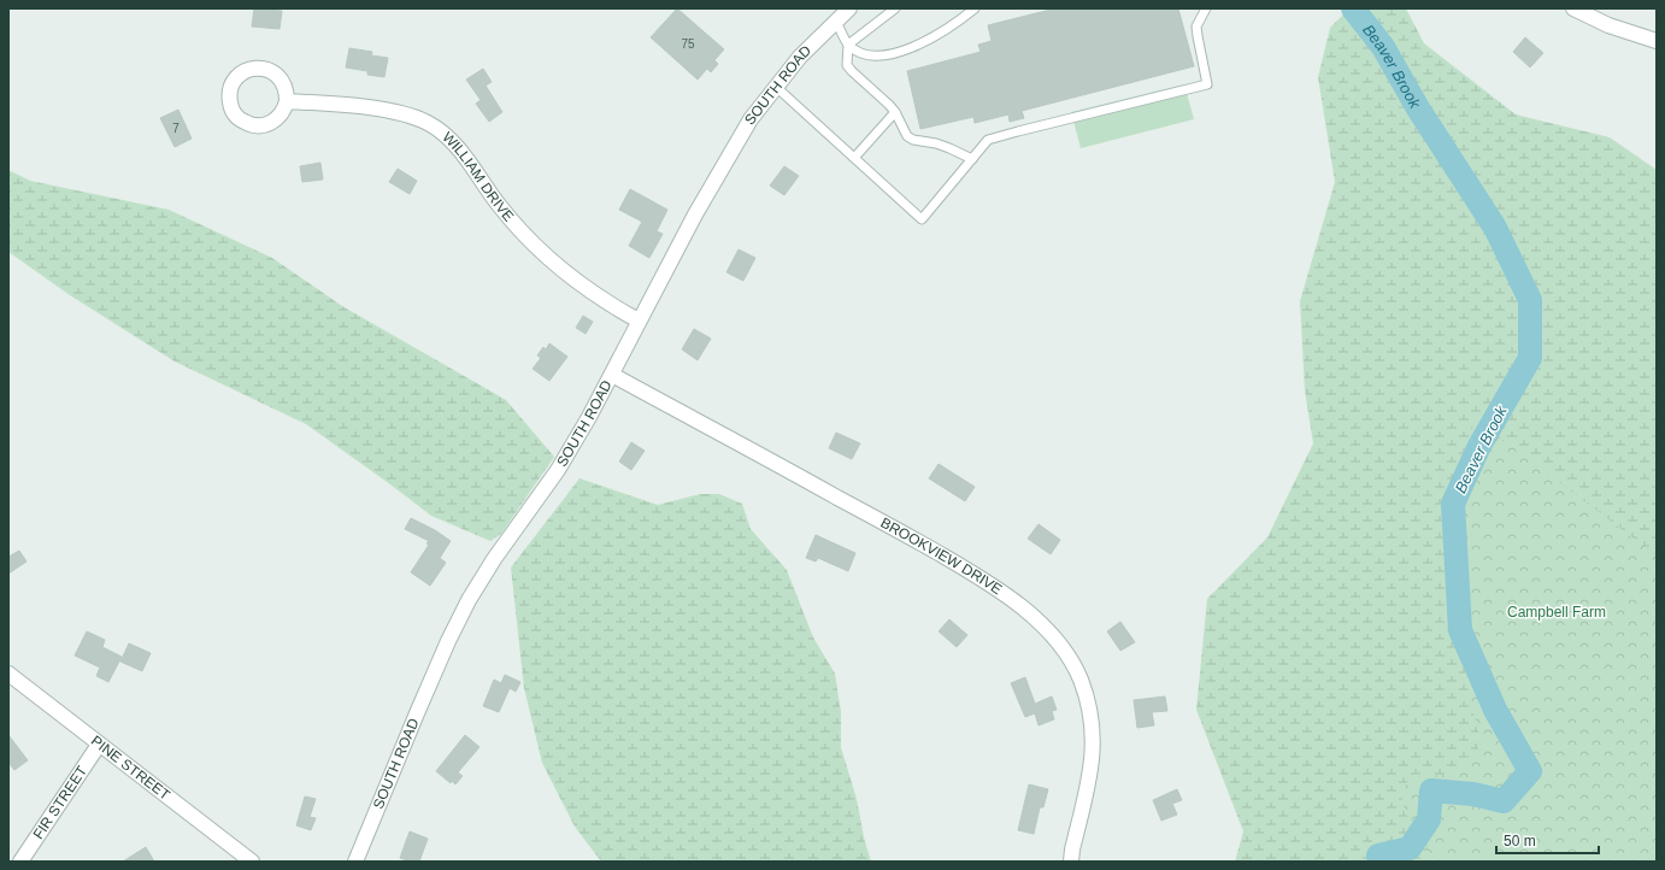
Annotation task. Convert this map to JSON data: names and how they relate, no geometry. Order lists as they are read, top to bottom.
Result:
{
  "streets": {
    "street": [
      "SOUTH ROAD",
      "WILLIAM DRIVE",
      "BROOKVIEW DRIVE",
      "PINE STREET",
      "FIR STREET"
    ]
  },
  "crossings": [
    ["SOUTH ROAD", "WILLIAM DRIVE"],
    ["SOUTH ROAD", "BROOKVIEW DRIVE"],
    ["PINE STREET", "FIR STREET"]
  ],
  "water": ["Beaver Brook"],
  "parks": ["Campbell Farm"],
  "house_numbers": ["75", "7"],
  "scale_bar": "50 m"
}
